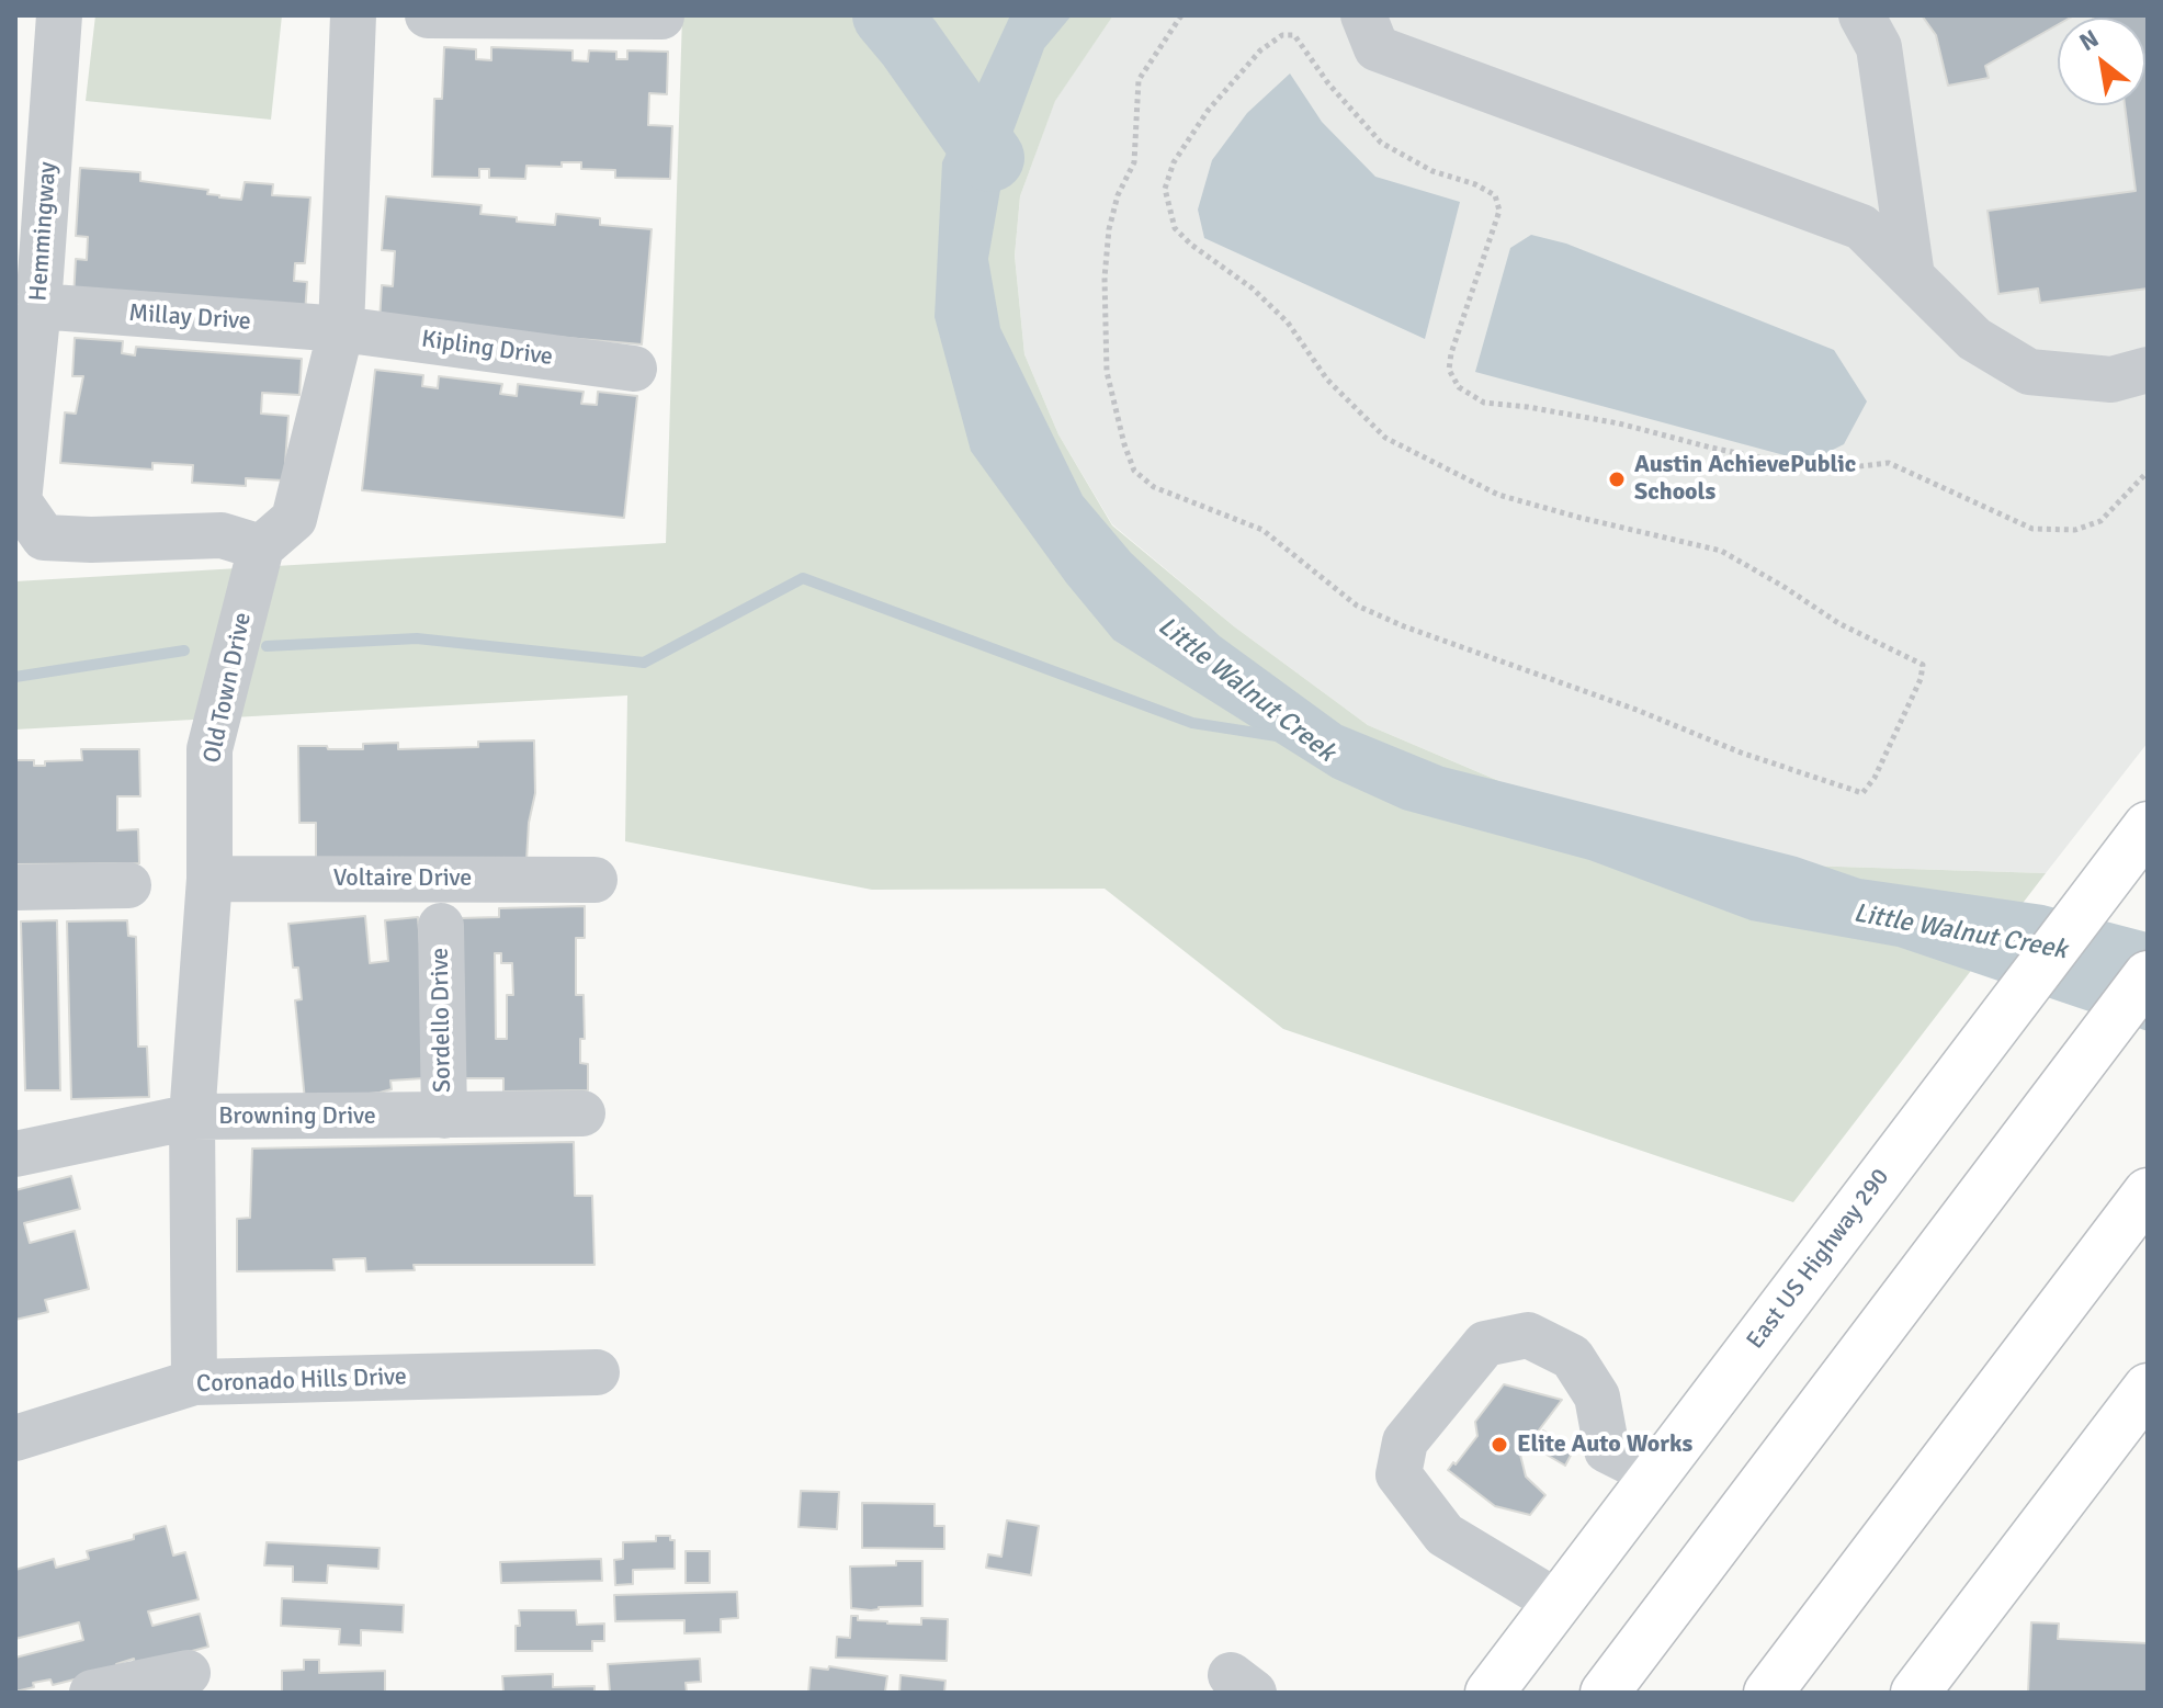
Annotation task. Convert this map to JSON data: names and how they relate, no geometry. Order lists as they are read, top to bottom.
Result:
{
  "streets": {
    "main road": ["East US Highway 290"],
    "street": [
      "Hemmingway",
      "Millay Drive",
      "Kipling Drive",
      "Old Town Drive",
      "Voltaire Drive",
      "Sordello Drive",
      "Browning Drive",
      "Coronado Hills Drive"
    ]
  },
  "crossings": [
    ["Hemmingway", "Millay Drive"],
    ["Hemmingway", "Old Town Drive"],
    ["Millay Drive", "Kipling Drive"],
    ["Old Town Drive", "Voltaire Drive"],
    ["Old Town Drive", "Browning Drive"],
    ["Old Town Drive", "Coronado Hills Drive"],
    ["Sordello Drive", "Browning Drive"]
  ],
  "water": ["Little Walnut Creek"],
  "places": ["Austin AchievePublic Schools", "Elite Auto Works"],
  "north": "top left"
}
